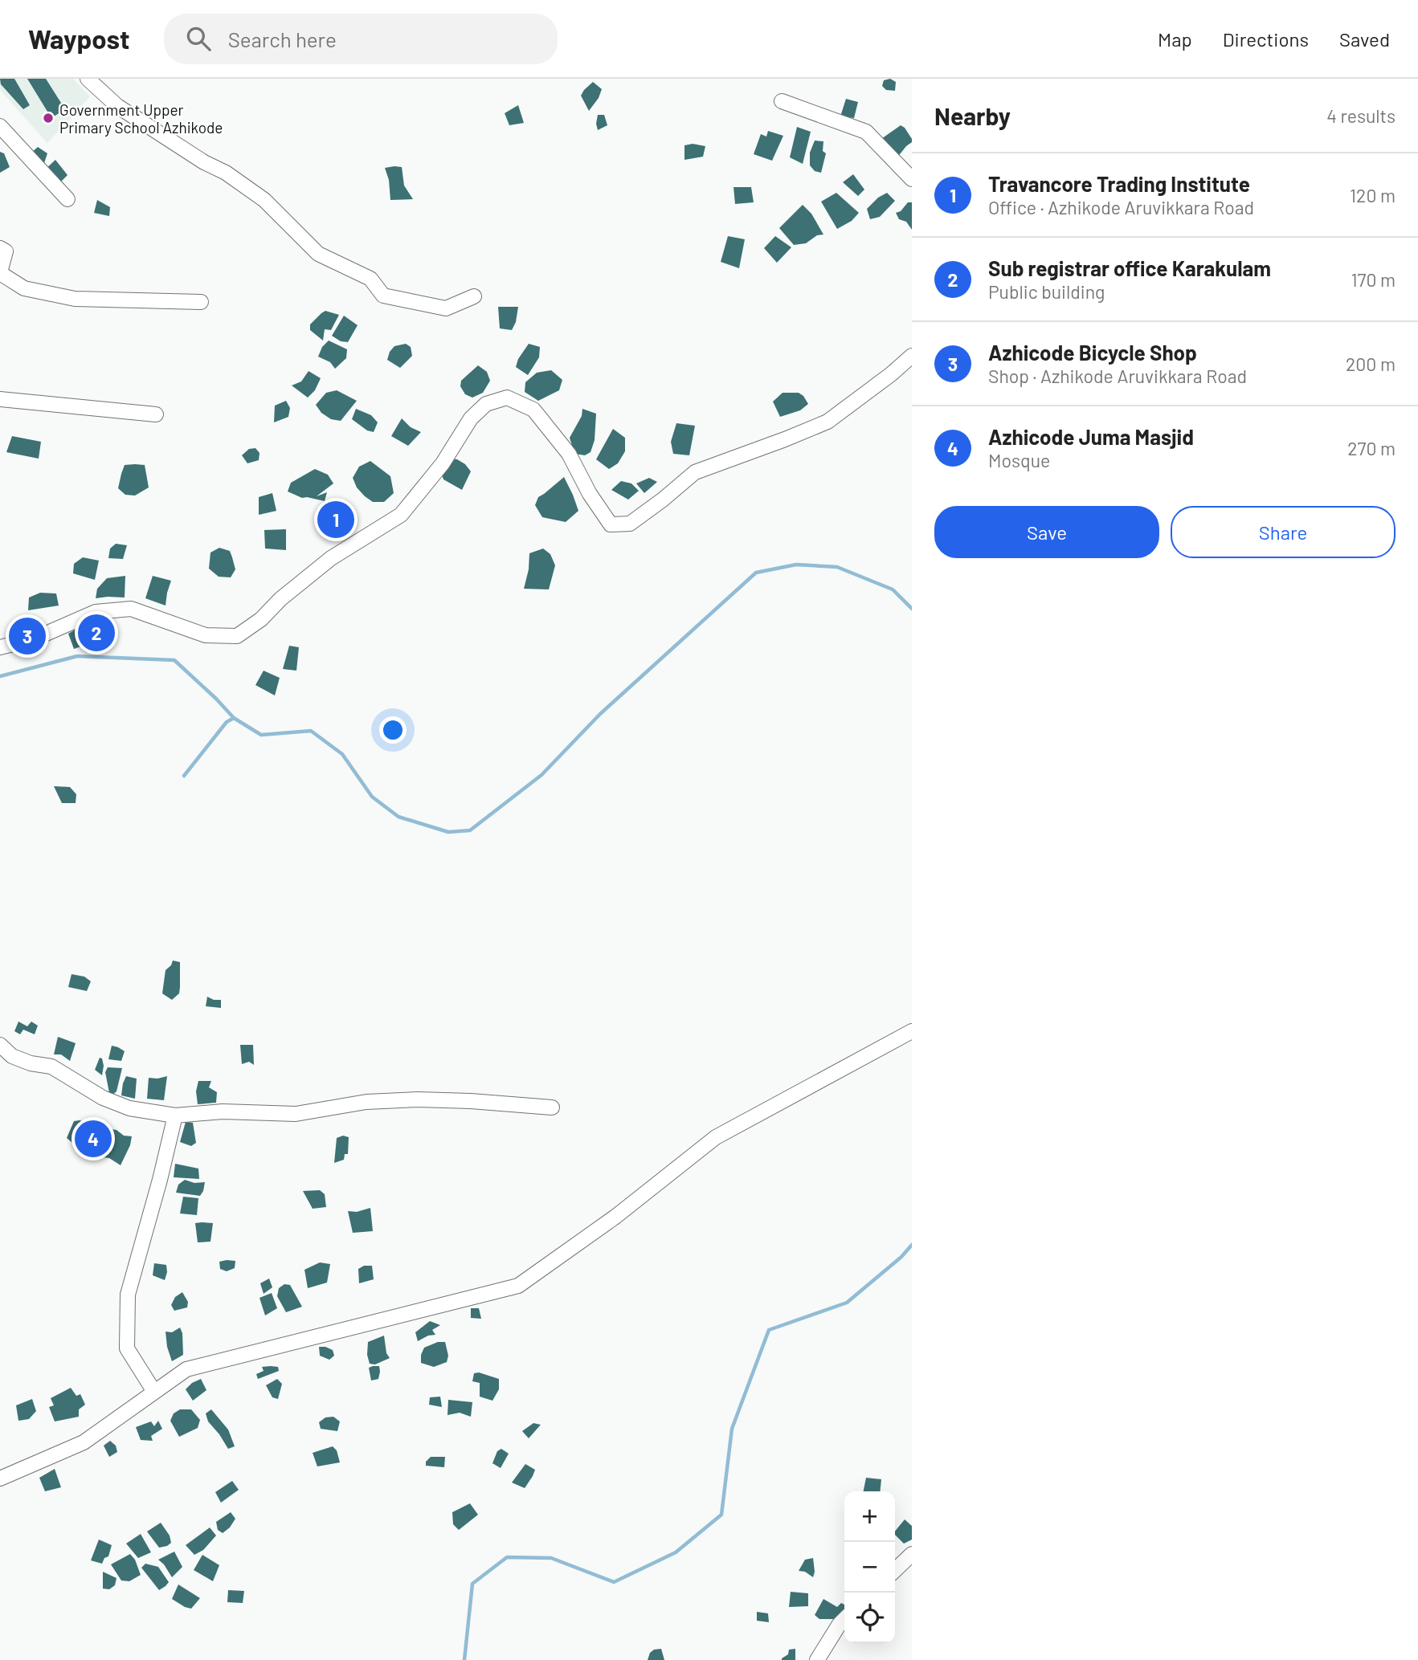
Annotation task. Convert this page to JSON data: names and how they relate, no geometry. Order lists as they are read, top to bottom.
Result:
{
  "places": ["Government Upper Primary School Azhikode"],
  "page": {
    "header": "Waypost",
    "search": "Search here",
    "nav": ["Map", "Directions", "Saved"],
    "heading": ["Nearby", "4 results"],
    "list": [
      {
        "mark": "1",
        "name": "Travancore Trading Institute",
        "note": "Office · Azhikode Aruvikkara Road",
        "value": "120 m"
      },
      {
        "mark": "2",
        "name": "Sub registrar office Karakulam",
        "note": "Public building",
        "value": "170 m"
      },
      {
        "mark": "3",
        "name": "Azhicode Bicycle Shop",
        "note": "Shop · Azhikode Aruvikkara Road",
        "value": "200 m"
      },
      {
        "mark": "4",
        "name": "Azhicode Juma Masjid",
        "note": "Mosque",
        "value": "270 m"
      }
    ],
    "buttons": ["Save", "Share"],
    "pins": [
      "1",
      "2",
      "3",
      "4"
    ],
    "map_buttons": ["+", "−"]
  }
}
